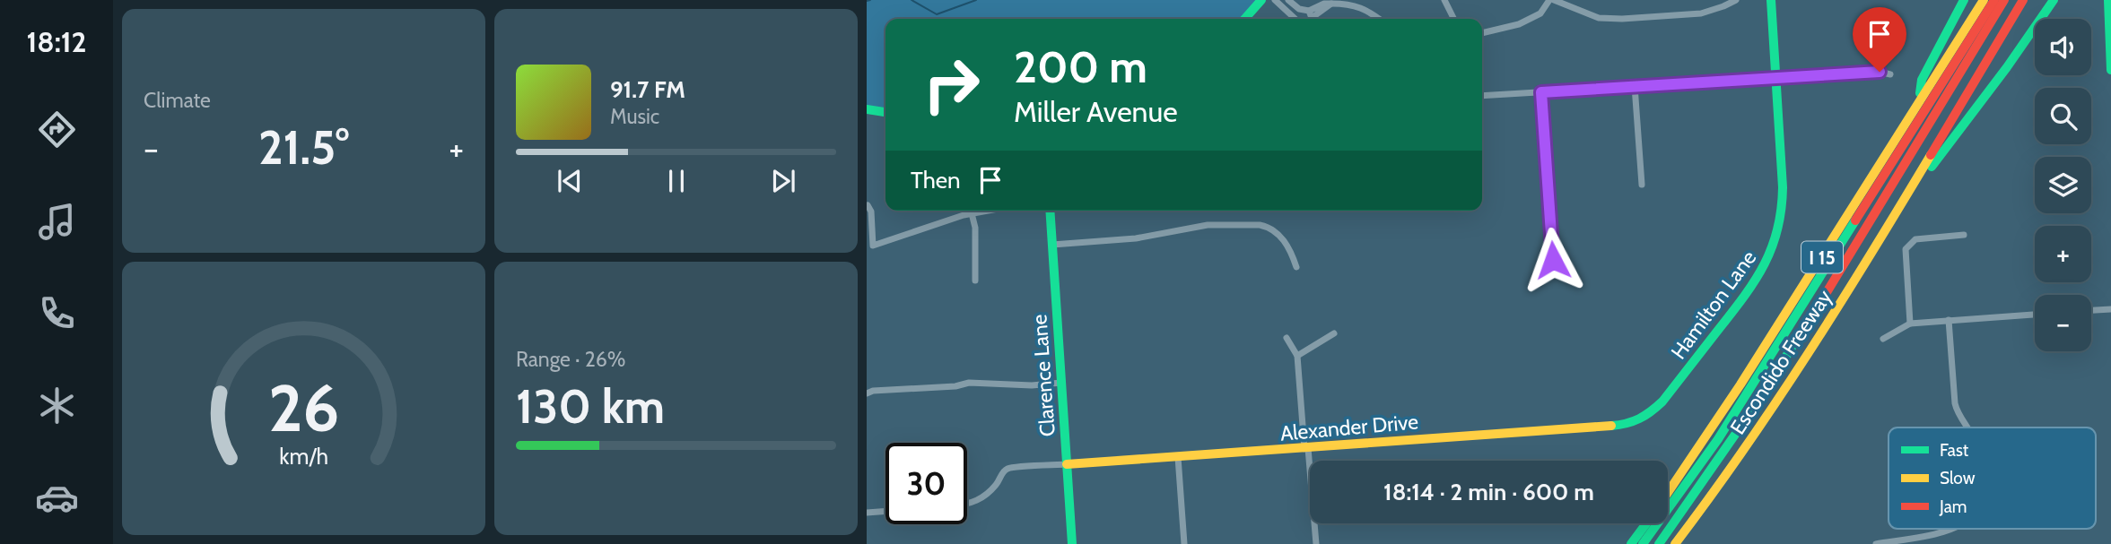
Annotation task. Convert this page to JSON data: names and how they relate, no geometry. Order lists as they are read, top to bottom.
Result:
{
  "streets": {
    "main road": [
      "I 15",
      "Hamilton Lane",
      "Escondido Freeway",
      "Clarence Lane",
      "Alexander Drive"
    ]
  },
  "crossings": [
    ["Hamilton Lane", "Alexander Drive"],
    ["Clarence Lane", "Alexander Drive"]
  ],
  "legend": ["Fast", "Slow", "Jam"],
  "page": {
    "tabs": "18:12",
    "tile": [
      "Climate",
      ["Range · 26%", "130 km"]
    ],
    "map_buttons": ["+", "−"],
    "turn": ["200 m", "Miller Avenue"],
    "song": ["91.7 FM", "Music"],
    "heat": ["−", "21.5°", "+"],
    "then": "Then",
    "limit": "30",
    "trip": "18:14 · 2 min · 600 m",
    "gauge": ["26", "km/h"]
  }
}
